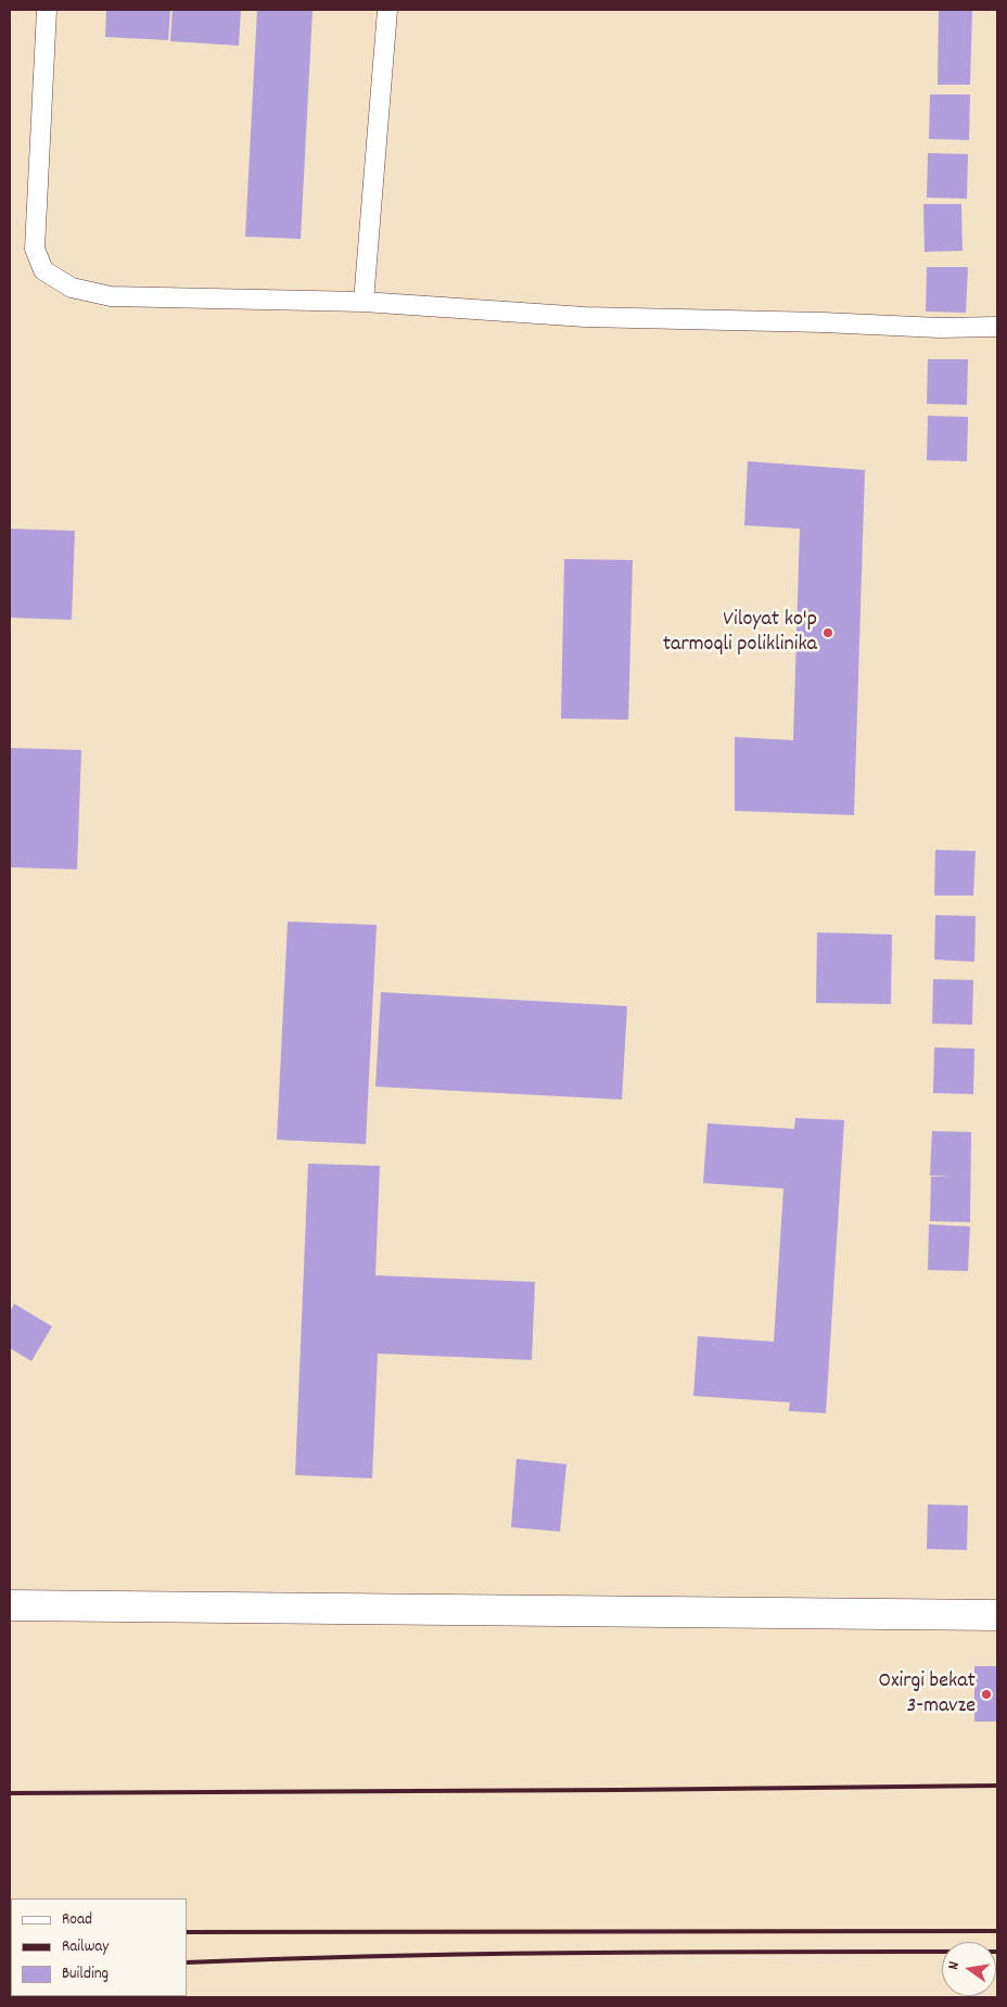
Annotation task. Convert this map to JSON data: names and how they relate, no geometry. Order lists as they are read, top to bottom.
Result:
{
  "places": ["Viloyat ko'p tarmoqli poliklinika", "Oxirgi bekat 3-mavze"],
  "legend": ["Road", "Railway", "Building"],
  "north": "left"
}
